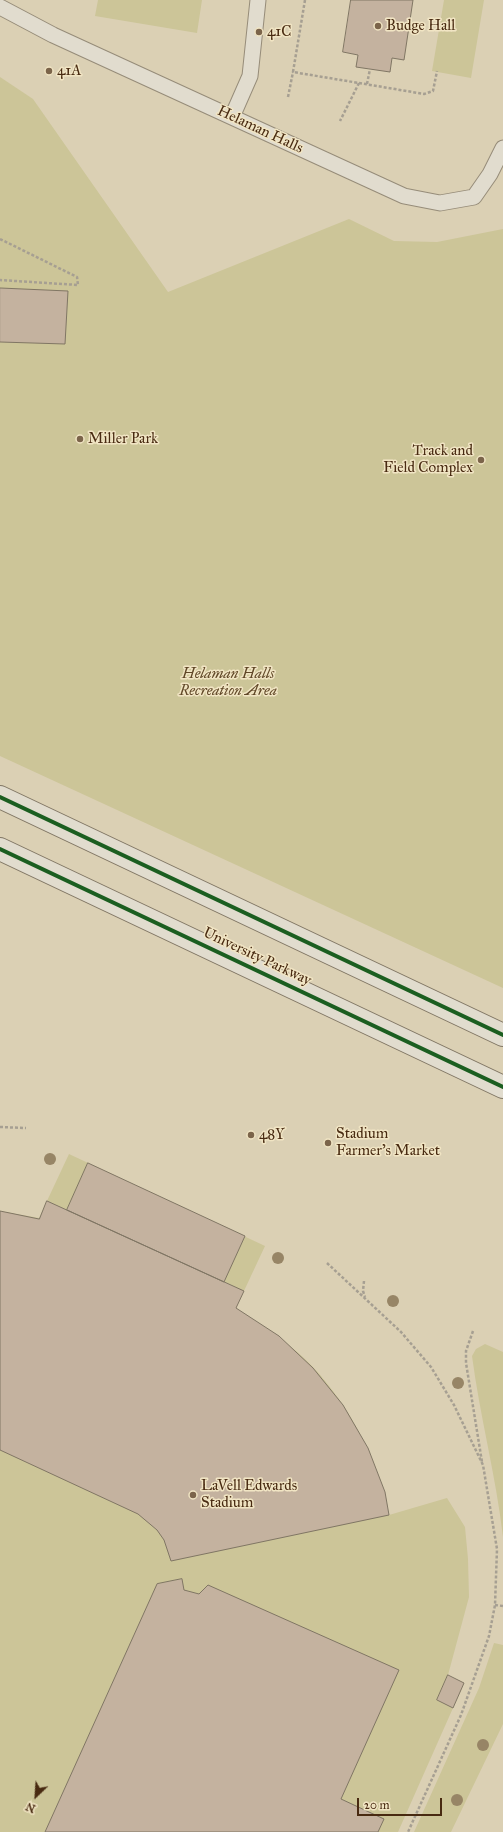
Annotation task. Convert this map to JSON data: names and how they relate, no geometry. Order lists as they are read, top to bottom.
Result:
{
  "streets": {
    "main road": ["University Parkway"],
    "lane": ["Helaman Halls"]
  },
  "parks": ["Helaman Halls Recreation Area"],
  "places": [
    "Budge Hall",
    "41C",
    "41A",
    "Miller Park",
    "Track and Field Complex",
    "48Y",
    "Stadium Farmer's Market",
    "LaVell Edwards Stadium"
  ],
  "scale_bar": "20 m",
  "north": "bottom left"
}
